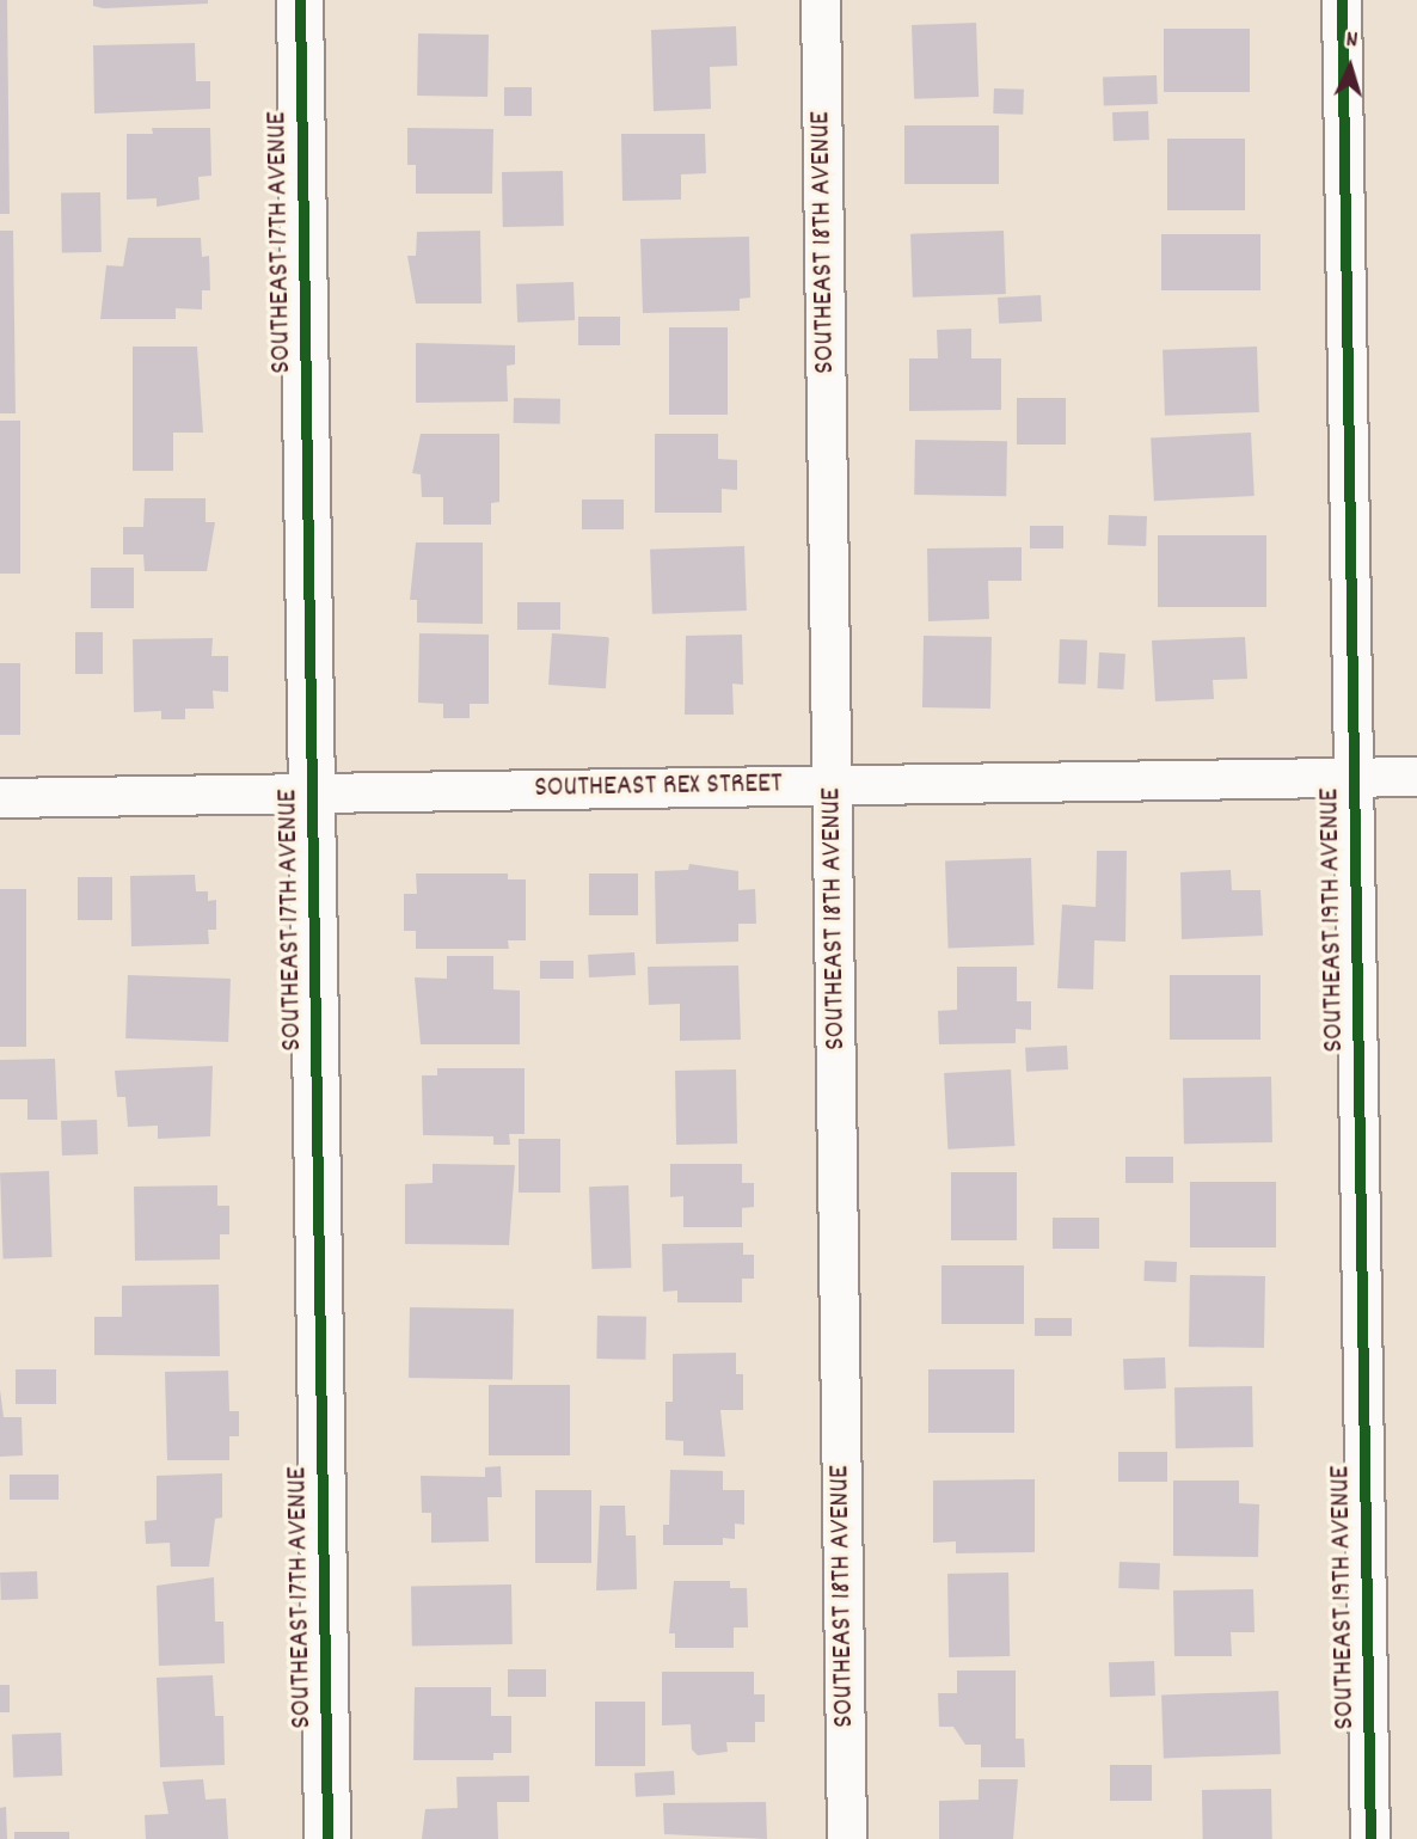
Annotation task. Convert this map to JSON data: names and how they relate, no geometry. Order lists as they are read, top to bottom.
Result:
{
  "streets": {
    "street": [
      "SOUTHEAST 17TH AVENUE",
      "SOUTHEAST 18TH AVENUE",
      "SOUTHEAST REX STREET",
      "SOUTHEAST 19TH AVENUE"
    ]
  },
  "crossings": [
    ["SOUTHEAST 17TH AVENUE", "SOUTHEAST REX STREET"],
    ["SOUTHEAST 18TH AVENUE", "SOUTHEAST REX STREET"],
    ["SOUTHEAST REX STREET", "SOUTHEAST 19TH AVENUE"]
  ],
  "north": "top"
}
